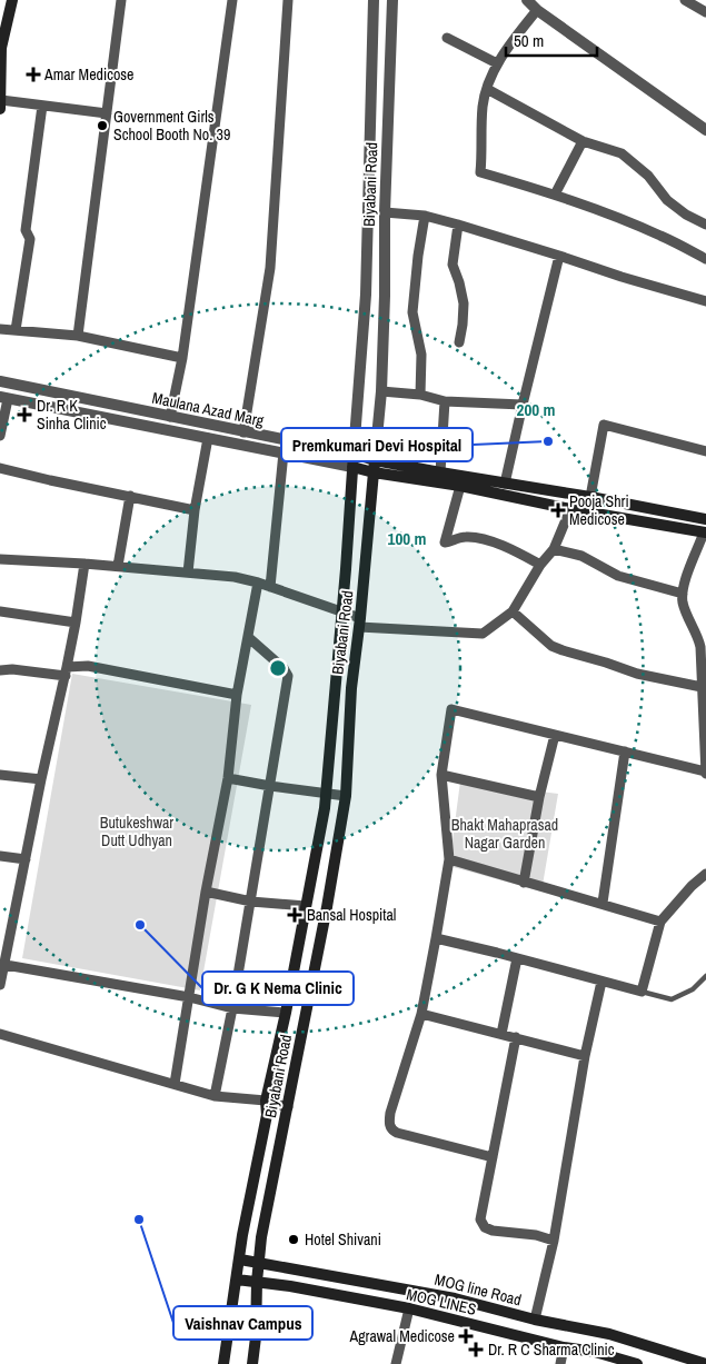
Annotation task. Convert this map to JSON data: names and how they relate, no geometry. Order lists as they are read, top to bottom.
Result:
{
  "streets": {
    "main road": [
      "Biyabani Road",
      "Maulana Azad Marg",
      "MOG line Road",
      "MOG LINES"
    ]
  },
  "crossings": [
    ["Biyabani Road", "Maulana Azad Marg"],
    ["Biyabani Road", "MOG line Road"],
    ["Biyabani Road", "MOG LINES"]
  ],
  "parks": ["Butukeshwar Dutt Udhyan", "Bhakt Mahaprasad Nagar Garden"],
  "places": {
    "health": [
      "Amar Medicose",
      "Dr. R K Sinha Clinic",
      "Pooja Shri Medicose",
      "Bansal Hospital",
      "Agrawal Medicose",
      "Dr. R C Sharma Clinic"
    ],
    "other": [
      "Government Girls School Booth No. 39",
      "Premkumari Devi Hospital",
      "Dr. G K Nema Clinic",
      "Vaishnav Campus",
      "Hotel Shivani"
    ]
  },
  "scale_bar": "50 m",
  "rings": ["200 m", "100 m"]
}
